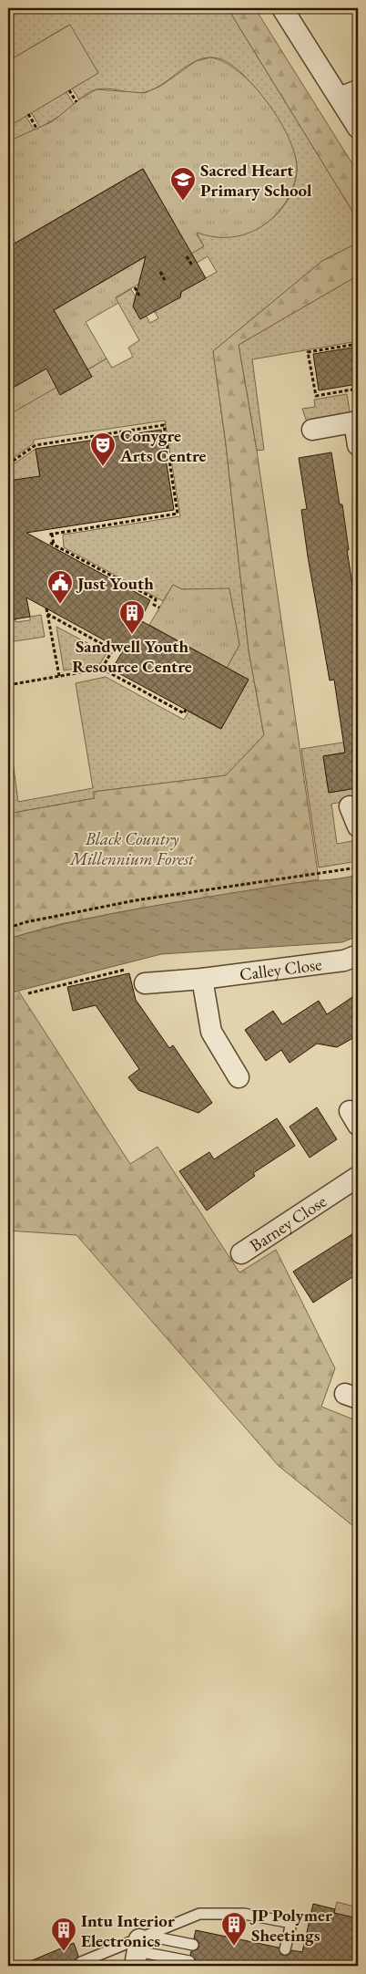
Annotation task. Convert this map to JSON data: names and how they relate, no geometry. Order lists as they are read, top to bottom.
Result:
{
  "streets": {
    "street": ["Calley Close", "Barney Close"]
  },
  "parks": ["Black Country Millennium Forest"],
  "places": {
    "school or university": ["Sacred Heart Primary School"],
    "theatre": ["Conygre Arts Centre"],
    "public building": ["Just Youth"],
    "building": ["Sandwell Youth Resource Centre", "JP Polymer Sheetings", "Intu Interior Electronics"]
  }
}
